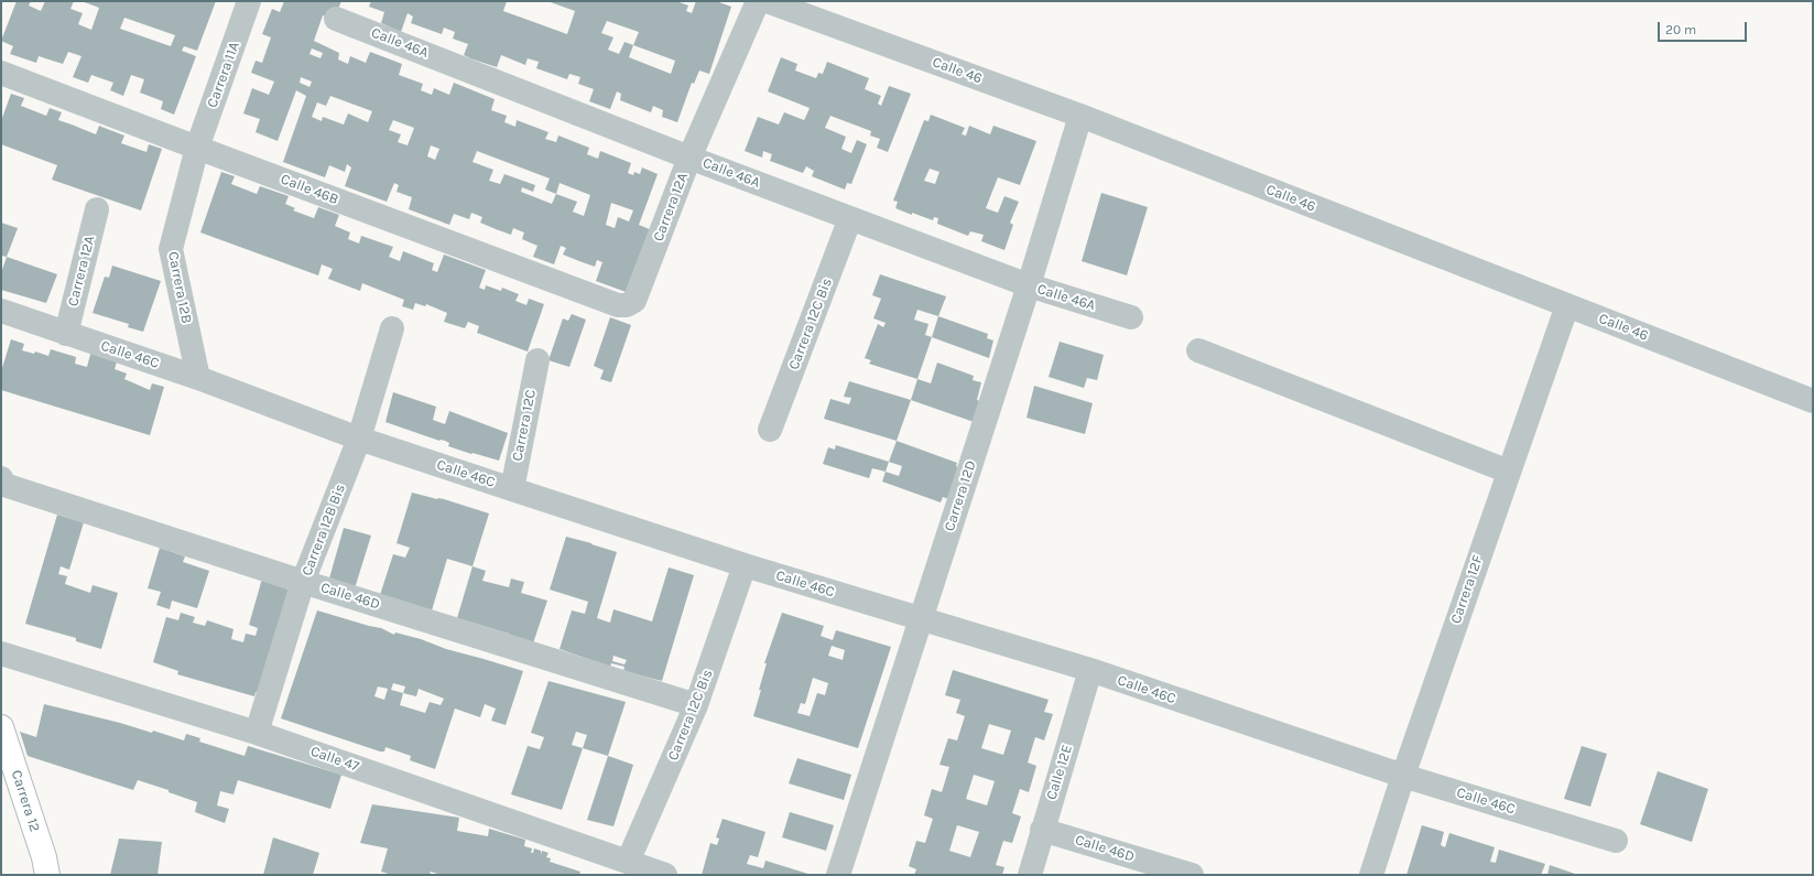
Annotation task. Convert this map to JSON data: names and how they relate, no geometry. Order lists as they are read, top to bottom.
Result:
{
  "streets": {
    "main road": ["Carrera 12"],
    "street": [
      "Calle 46A",
      "Calle 46",
      "Carrera 11A",
      "Calle 46B",
      "Carrera 12A",
      "Carrera 12B",
      "Carrera 12C Bis",
      "Calle 46C",
      "Carrera 12C",
      "Carrera 12D",
      "Carrera 12B Bis",
      "Carrera 12F",
      "Calle 46D",
      "Calle 47",
      "Calle 12E"
    ]
  },
  "crossings": [
    ["Calle 46A", "Carrera 12A"],
    ["Calle 46A", "Carrera 12C Bis"],
    ["Calle 46A", "Carrera 12D"],
    ["Calle 46", "Carrera 12D"],
    ["Calle 46", "Carrera 12F"],
    ["Carrera 11A", "Calle 46B"],
    ["Carrera 11A", "Carrera 12B"],
    ["Calle 46B", "Carrera 12A"],
    ["Calle 46B", "Carrera 12B"],
    ["Carrera 12A", "Calle 46C"],
    ["Carrera 12B", "Calle 46C"],
    ["Carrera 12C Bis", "Calle 46C"],
    ["Carrera 12C Bis", "Calle 46D"],
    ["Carrera 12C Bis", "Calle 47"],
    ["Calle 46C", "Carrera 12C"],
    ["Calle 46C", "Carrera 12D"],
    ["Calle 46C", "Carrera 12B Bis"],
    ["Calle 46C", "Carrera 12F"],
    ["Calle 46C", "Calle 12E"],
    ["Carrera 12B Bis", "Calle 46D"],
    ["Carrera 12B Bis", "Calle 47"],
    ["Calle 46D", "Calle 12E"]
  ],
  "scale_bar": "20 m"
}
